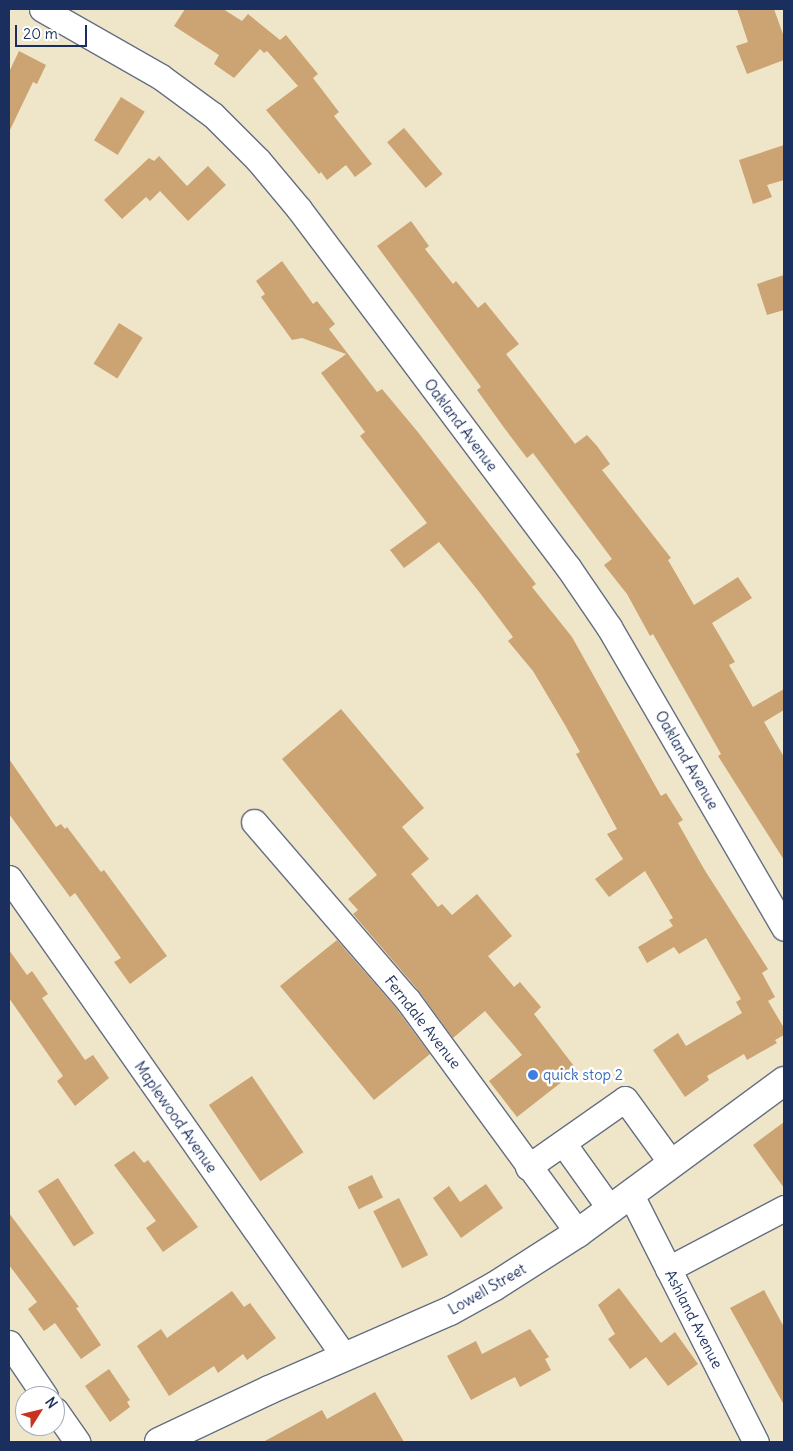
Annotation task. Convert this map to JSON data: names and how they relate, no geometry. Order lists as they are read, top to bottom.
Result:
{
  "streets": {
    "main road": ["Lowell Street"],
    "street": [
      "Oakland Avenue",
      "Ferndale Avenue",
      "Maplewood Avenue",
      "Ashland Avenue"
    ]
  },
  "crossings": [
    ["Ferndale Avenue", "Lowell Street"],
    ["Maplewood Avenue", "Lowell Street"],
    ["Lowell Street", "Ashland Avenue"]
  ],
  "places": ["quick stop 2"],
  "scale_bar": "20 m",
  "north": "top right"
}
